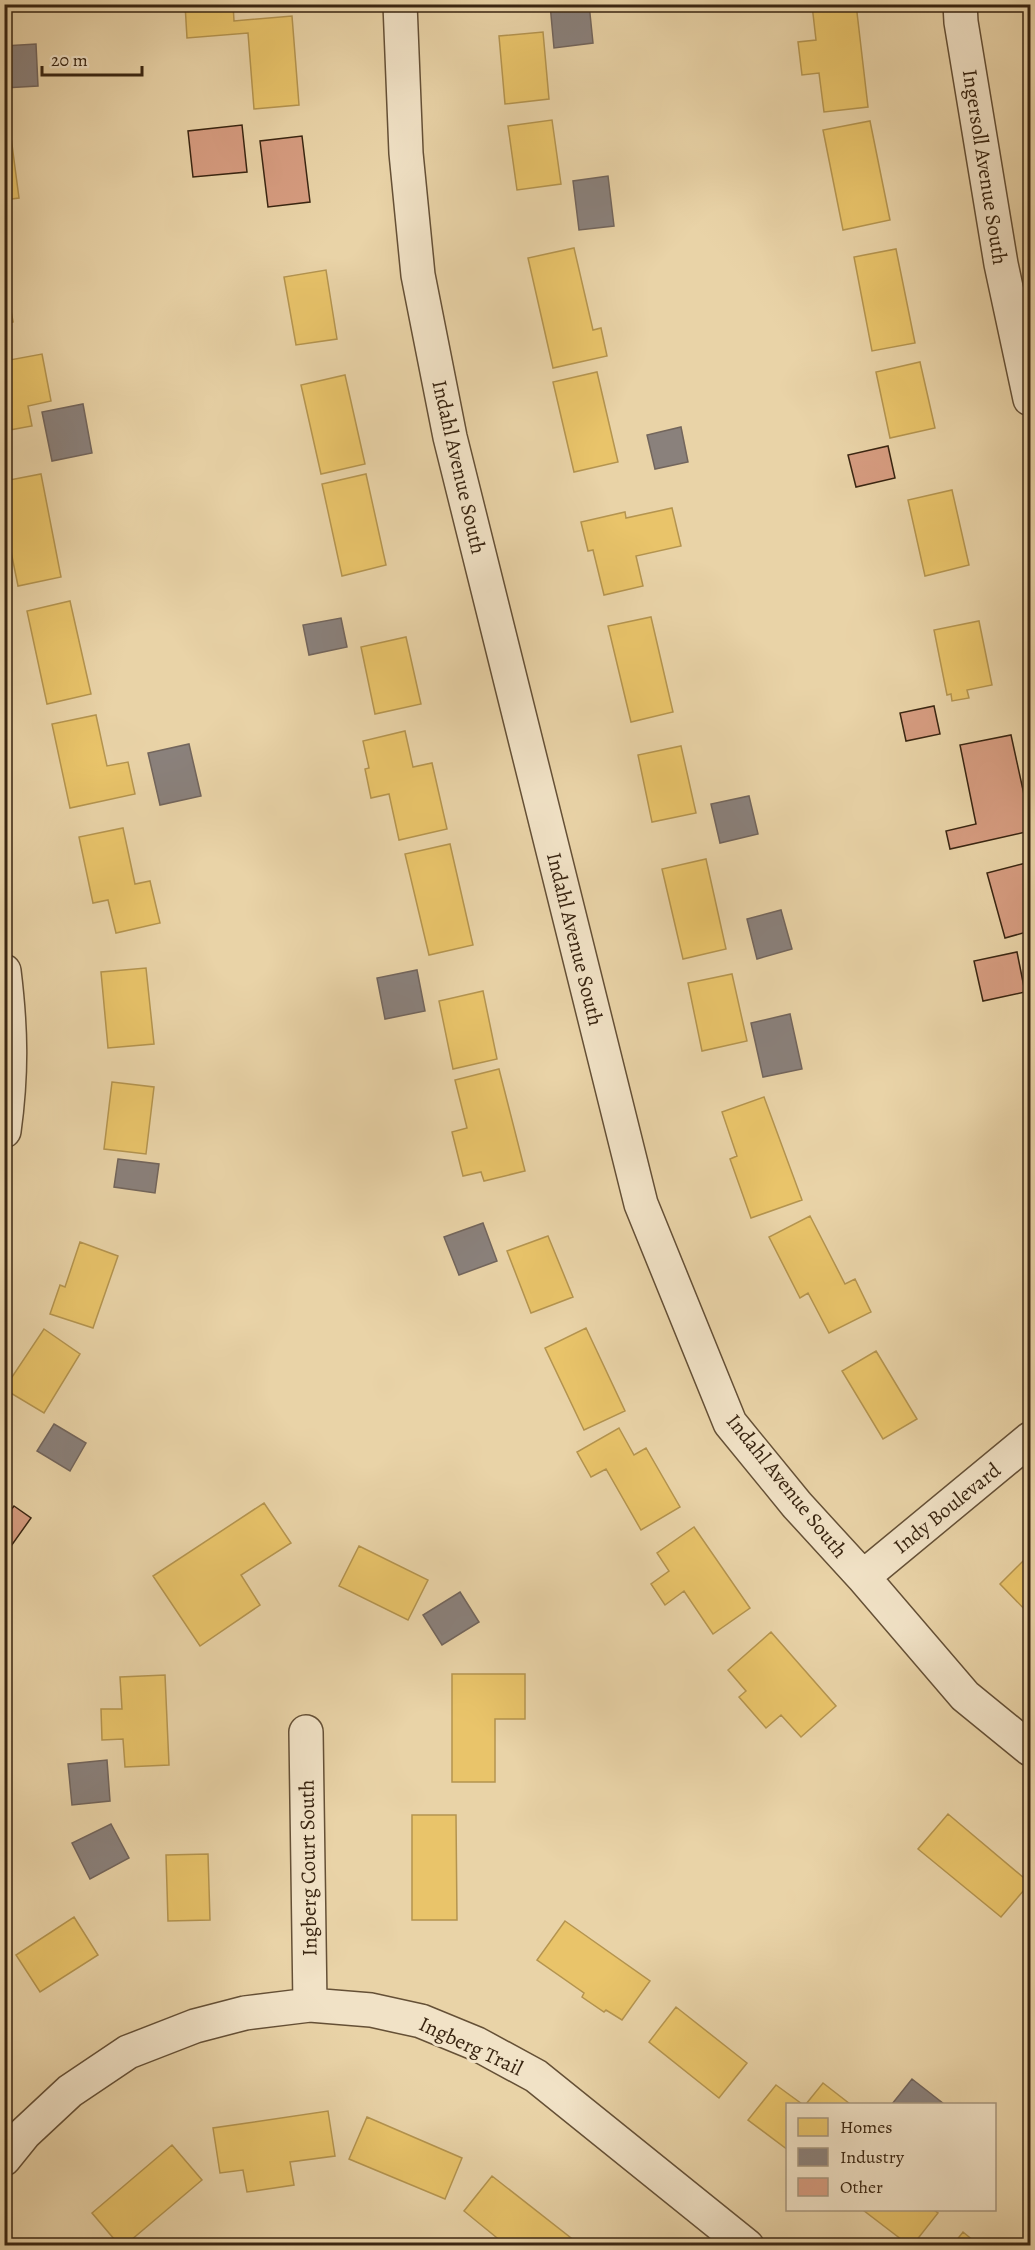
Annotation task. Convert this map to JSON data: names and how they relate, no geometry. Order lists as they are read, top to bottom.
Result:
{
  "streets": {
    "street": [
      "Ingersoll Avenue South",
      "Indahl Avenue South",
      "Indy Boulevard",
      "Ingberg Court South",
      "Ingberg Trail"
    ]
  },
  "crossings": [
    ["Indahl Avenue South", "Indy Boulevard"],
    ["Ingberg Court South", "Ingberg Trail"]
  ],
  "legend": ["Homes", "Industry", "Other"],
  "scale_bar": "20 m"
}
